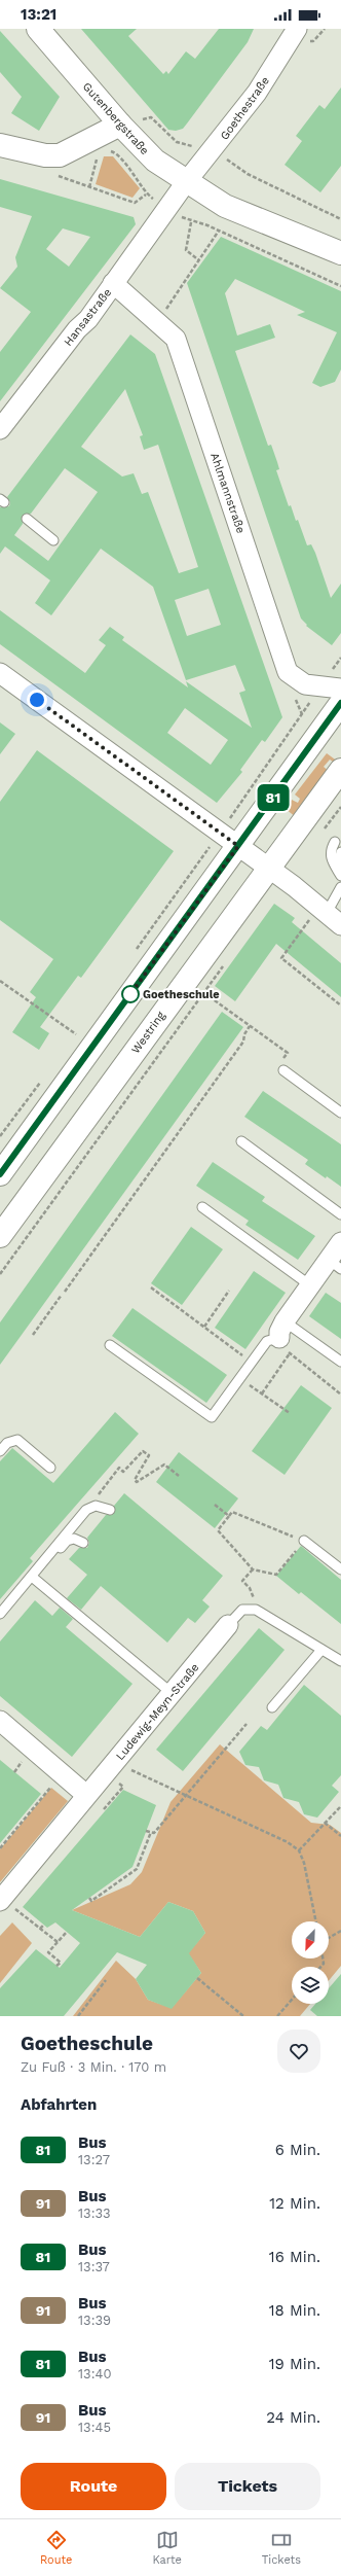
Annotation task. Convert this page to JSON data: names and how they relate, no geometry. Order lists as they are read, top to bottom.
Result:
{
  "streets": {
    "main road": ["Gutenbergstraße", "Westring"],
    "street": [
      "Goethestraße",
      "Hansastraße",
      "Ahlmannstraße",
      "Ludewig-Meyn-Straße"
    ]
  },
  "crossings": [
    ["Goethestraße", "Gutenbergstraße"],
    ["Goethestraße", "Hansastraße"],
    ["Gutenbergstraße", "Hansastraße"],
    ["Hansastraße", "Ahlmannstraße"]
  ],
  "places": ["Goetheschule"],
  "lines": ["bus line 81"],
  "north": "bottom left",
  "page": {
    "status": "13:21",
    "on_map": "81",
    "heading": [
      ["Goetheschule", "Zu Fuß · 3 Min. · 170 m"],
      "Abfahrten"
    ],
    "list": [
      {
        "mark": "81",
        "name": "Bus",
        "note": "13:27",
        "value": "6 Min."
      },
      {
        "mark": "91",
        "name": "Bus",
        "note": "13:33",
        "value": "12 Min."
      },
      {
        "mark": "81",
        "name": "Bus",
        "note": "13:37",
        "value": "16 Min."
      },
      {
        "mark": "91",
        "name": "Bus",
        "note": "13:39",
        "value": "18 Min."
      },
      {
        "mark": "81",
        "name": "Bus",
        "note": "13:40",
        "value": "19 Min."
      },
      {
        "mark": "91",
        "name": "Bus",
        "note": "13:45",
        "value": "24 Min."
      }
    ],
    "buttons": ["Route", "Tickets"],
    "tabs": ["Route", "Karte", "Tickets"]
  }
}
